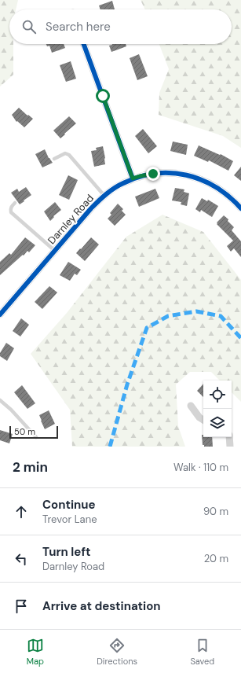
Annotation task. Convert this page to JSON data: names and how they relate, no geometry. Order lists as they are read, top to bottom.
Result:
{
  "streets": {
    "street": ["Darnley Road"]
  },
  "scale_bar": "50 m",
  "page": {
    "search": "Search here",
    "scale": "50 m",
    "heading": ["2 min", "Walk · 110 m"],
    "list": [
      ["Continue", "Trevor Lane", "90 m"],
      ["Turn left", "Darnley Road", "20 m"],
      "Arrive at destination"
    ],
    "nav": ["Map", "Directions", "Saved"]
  }
}
